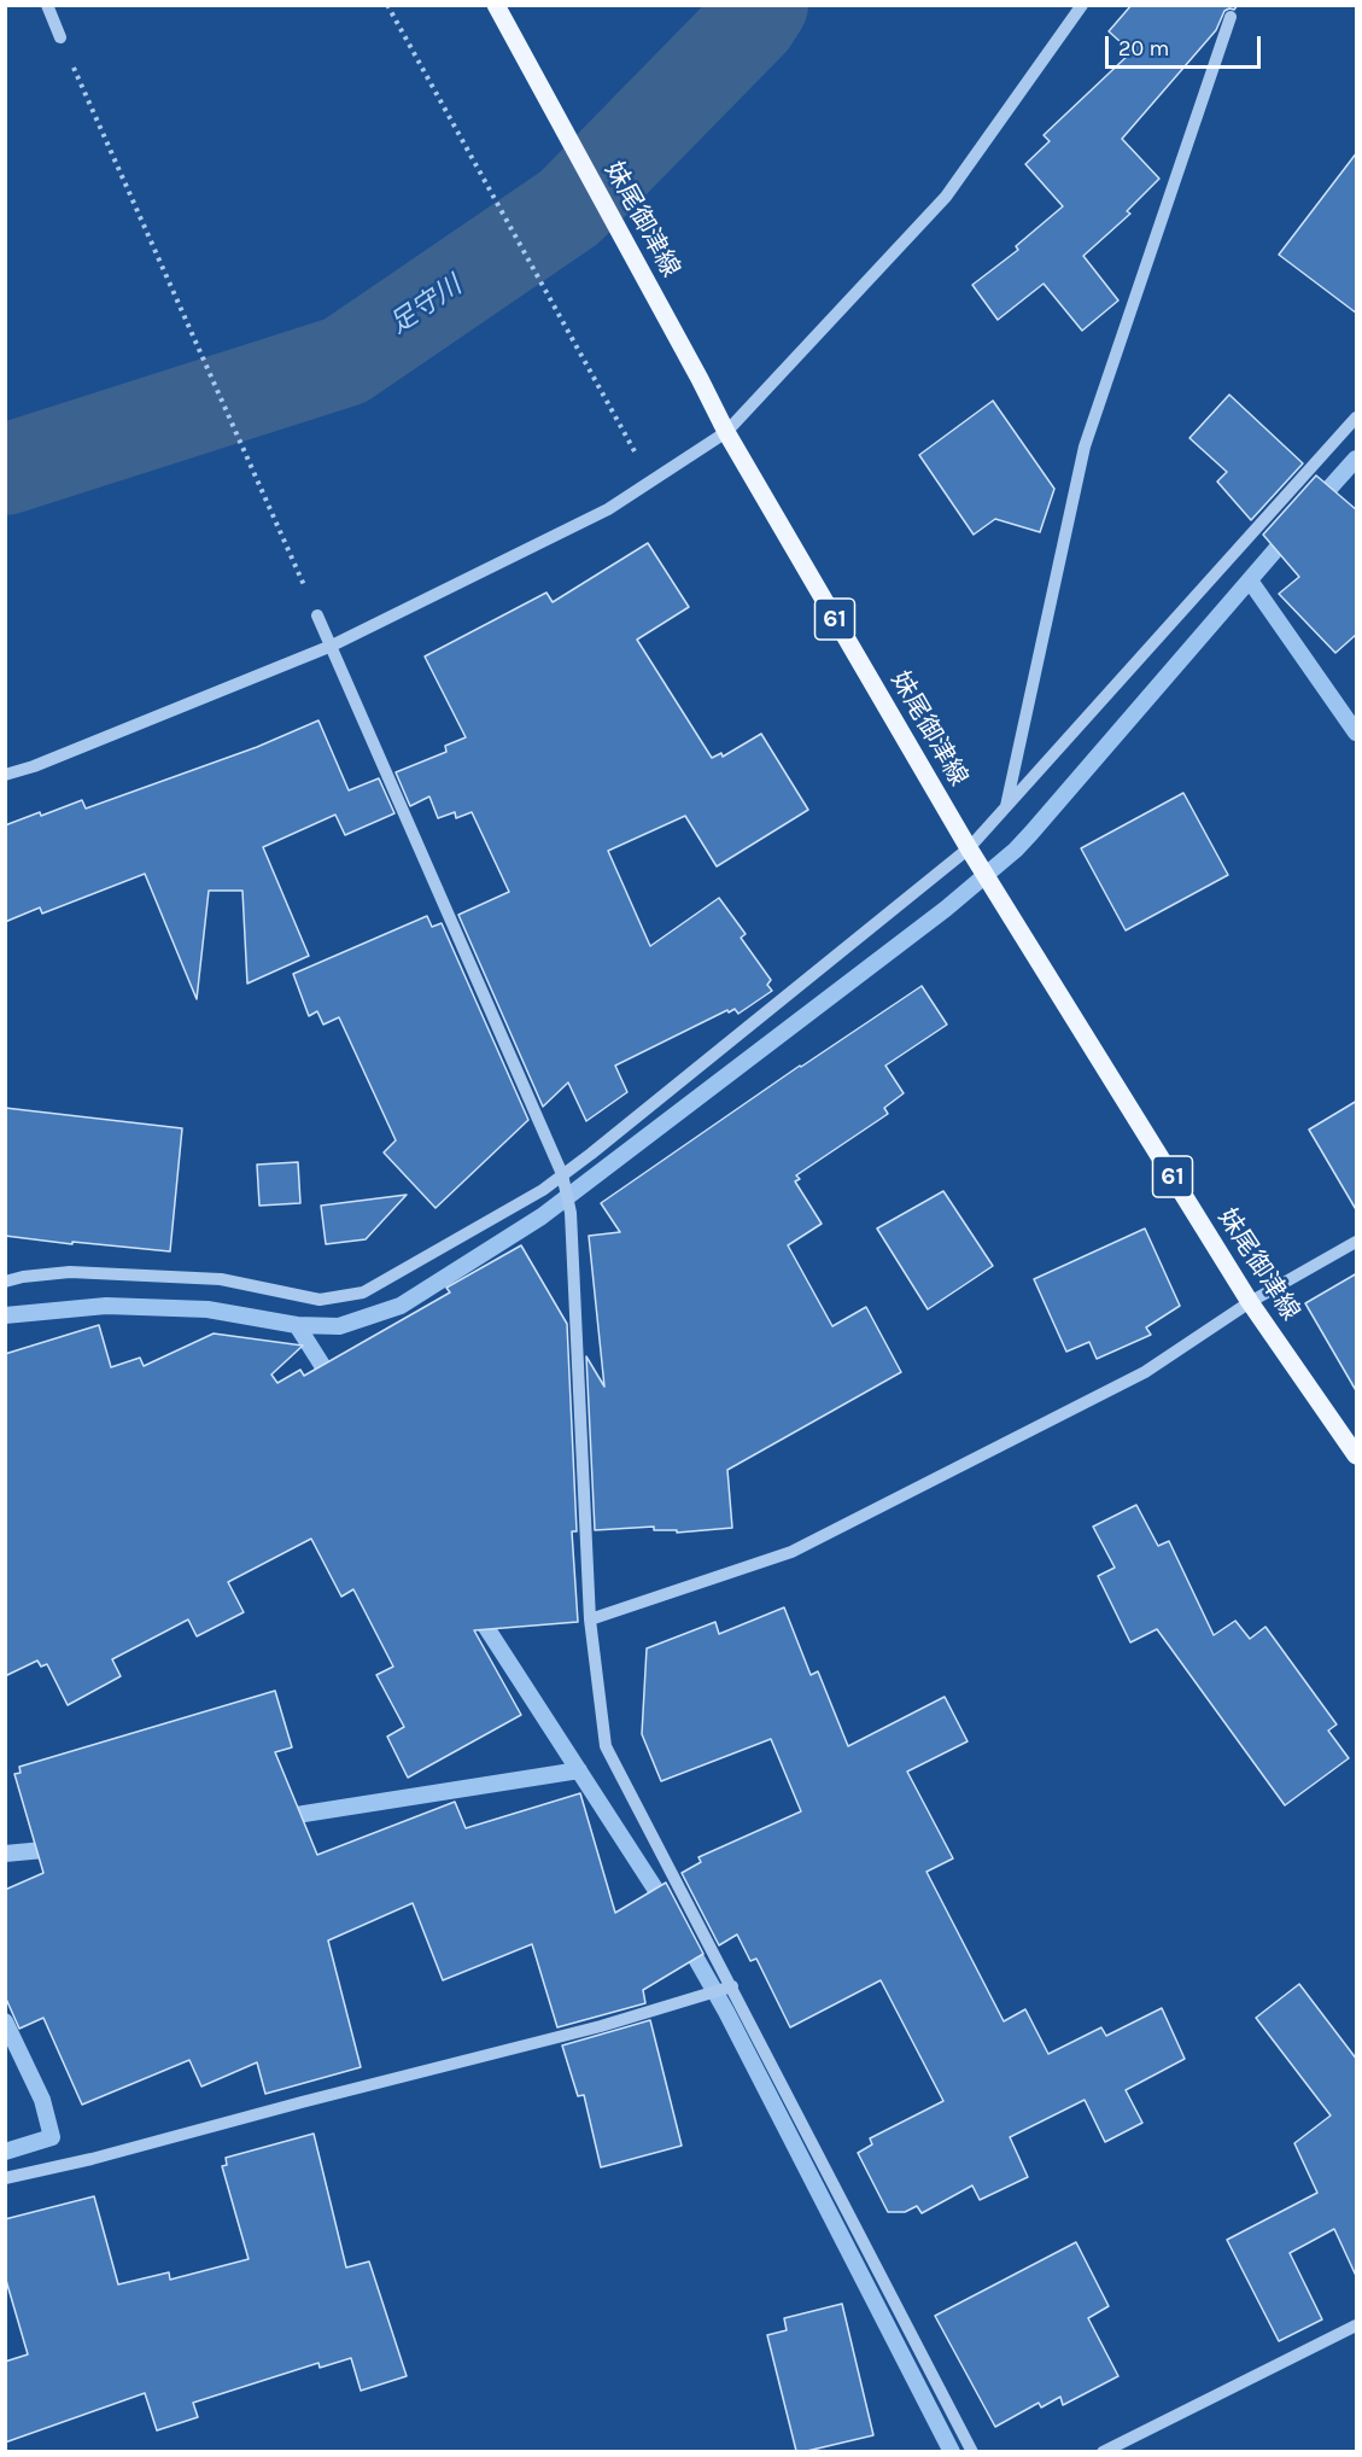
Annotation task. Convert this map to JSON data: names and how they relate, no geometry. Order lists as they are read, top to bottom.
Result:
{
  "streets": {
    "main road": ["妹尾御津線", "61"]
  },
  "water": ["足守川"],
  "scale_bar": "20 m"
}
